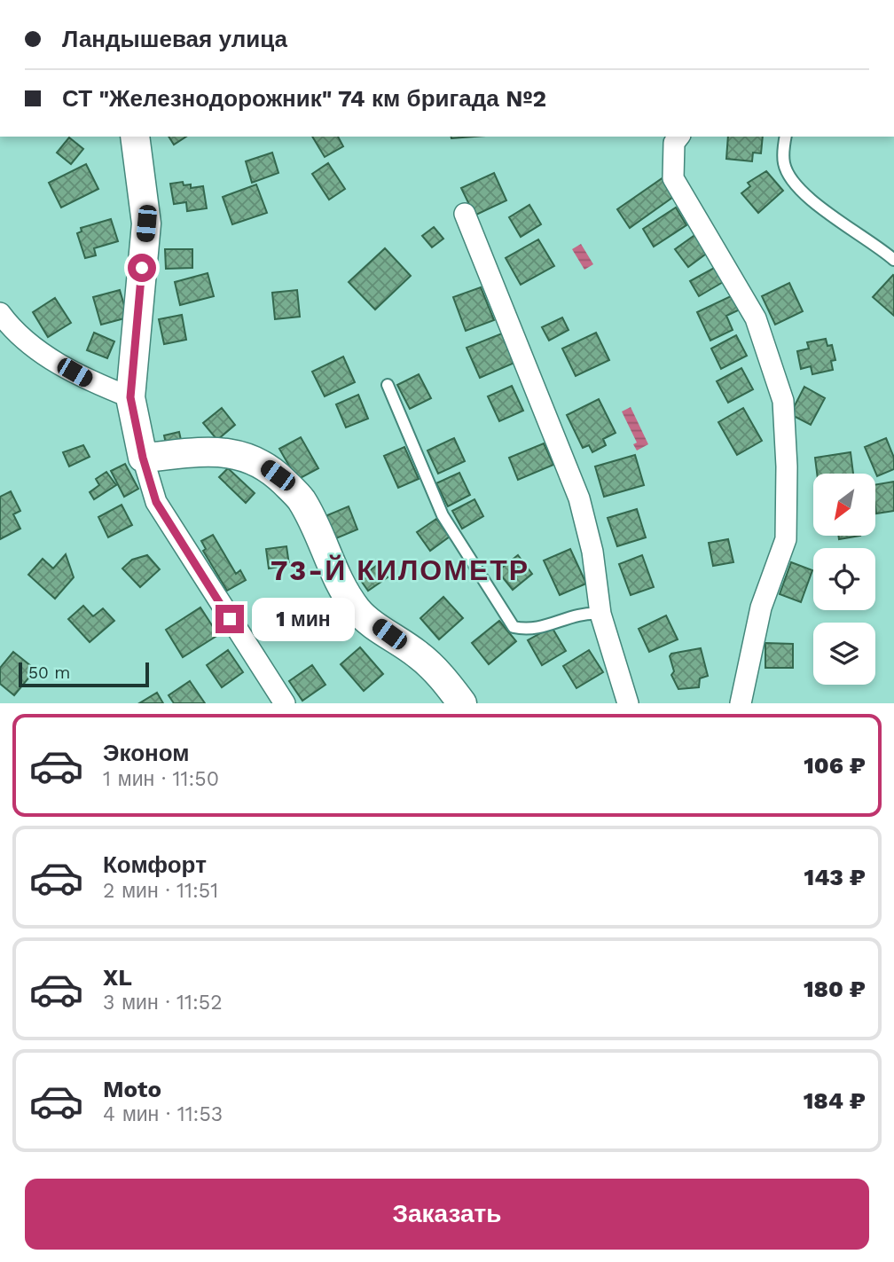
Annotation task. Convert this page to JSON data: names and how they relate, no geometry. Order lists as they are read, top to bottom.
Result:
{
  "districts": ["73-Й КИЛОМЕТР"],
  "scale_bar": "50 m",
  "north": "bottom left",
  "page": {
    "banner": ["Ландышевая улица", "СТ \"Железнодорожник\" 74 км бригада №2"],
    "bubble": "1 мин",
    "scale": "50 m",
    "list": [
      {
        "name": "Эконом",
        "note": "1 мин · 11:50",
        "value": "106 ₽"
      },
      {
        "name": "Комфорт",
        "note": "2 мин · 11:51",
        "value": "143 ₽"
      },
      {
        "name": "XL",
        "note": "3 мин · 11:52",
        "value": "180 ₽"
      },
      {
        "name": "Moto",
        "note": "4 мин · 11:53",
        "value": "184 ₽"
      }
    ],
    "buttons": "Заказать"
  }
}
